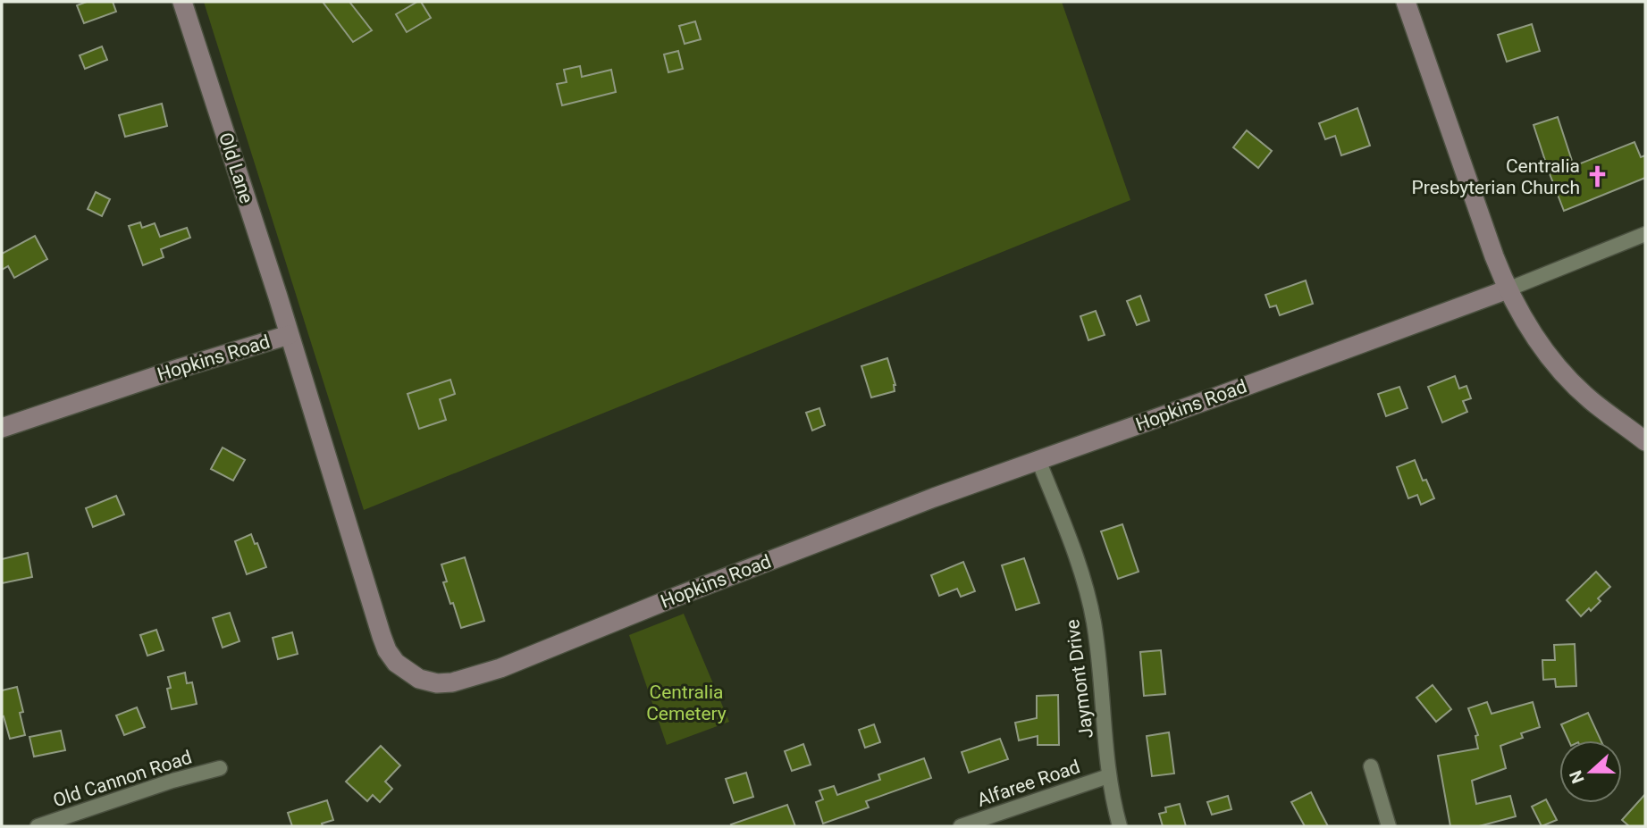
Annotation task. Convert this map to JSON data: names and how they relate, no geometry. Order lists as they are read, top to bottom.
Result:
{
  "streets": {
    "main road": ["Old Lane", "Hopkins Road"],
    "street": ["Jaymont Drive", "Old Cannon Road", "Alfaree Road"]
  },
  "crossings": [
    ["Old Lane", "Hopkins Road"],
    ["Hopkins Road", "Jaymont Drive"],
    ["Jaymont Drive", "Alfaree Road"]
  ],
  "parks": ["Centralia Cemetery"],
  "places": {
    "church": ["Centralia Presbyterian Church"]
  },
  "north": "left"
}
